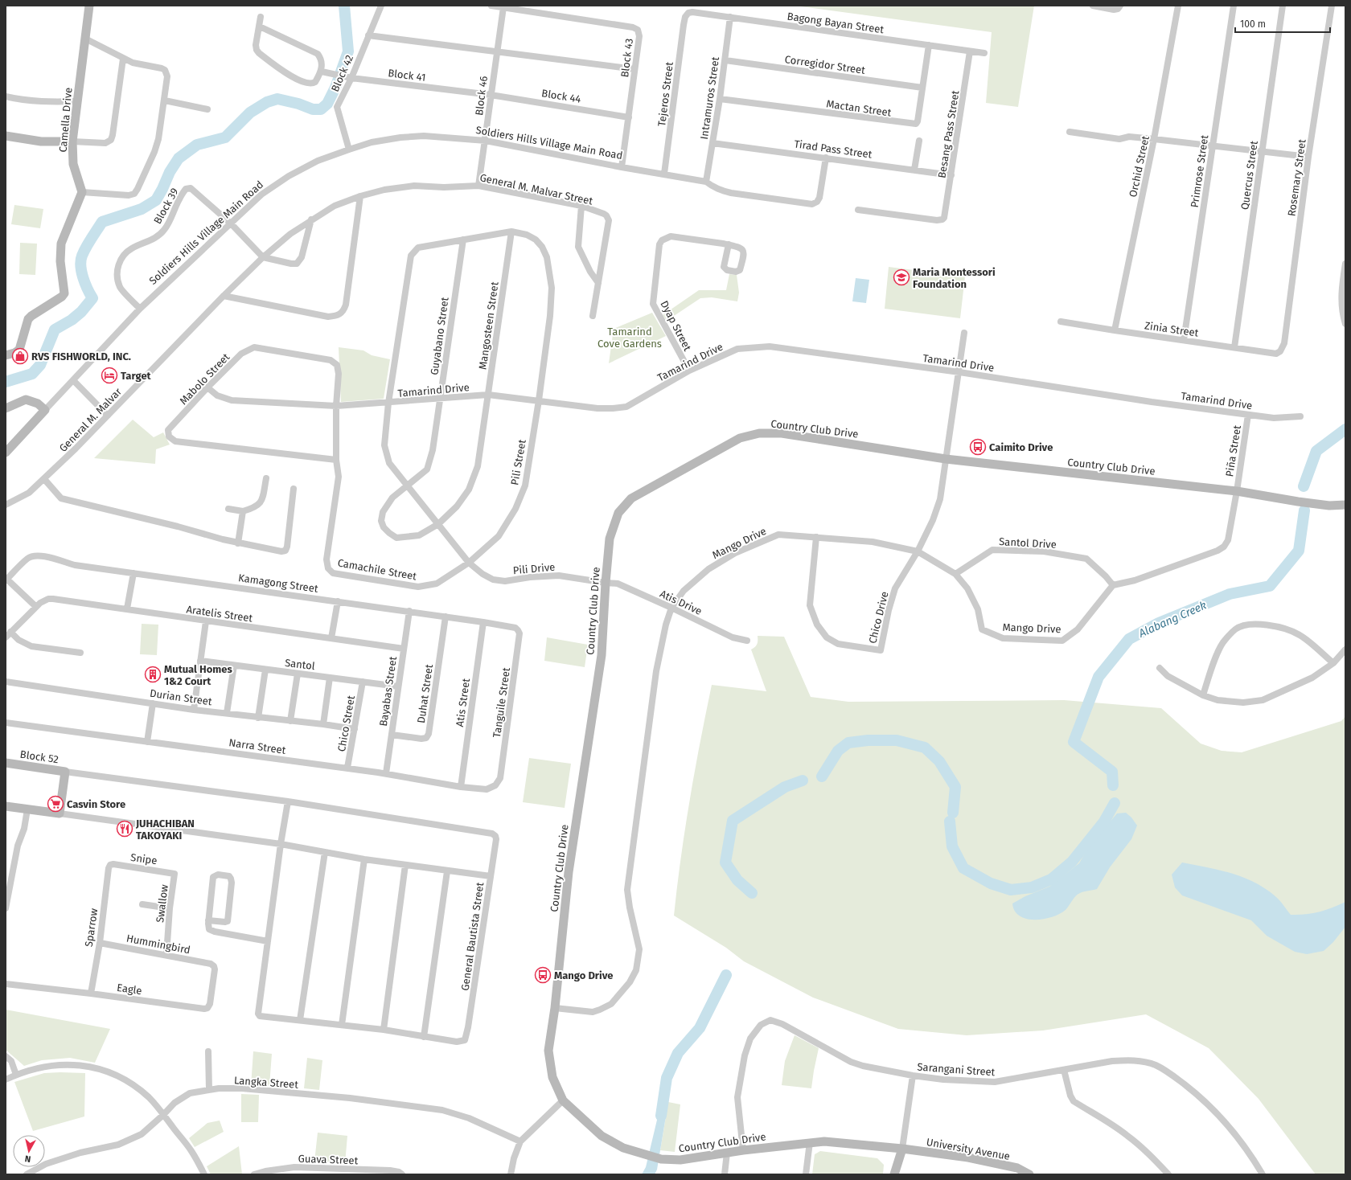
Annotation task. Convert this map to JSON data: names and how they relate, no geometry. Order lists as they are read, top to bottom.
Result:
{
  "streets": {
    "street": [
      "Bagong Bayan Street",
      "Block 43",
      "Corregidor Street",
      "Block 42",
      "Block 41",
      "Tejeros Street",
      "Block 46",
      "Block 44",
      "Intramuros Street",
      "Mactan Street",
      "Camella Drive",
      "Besang Pass Street",
      "Soldiers Hills Village Main Road",
      "Tirad Pass Street",
      "Orchid Street",
      "Primrose Street",
      "Quercus Street",
      "Rosemary Street",
      "General M. Malvar Street",
      "Block 39",
      "Mangosteen Street",
      "Dyap Street",
      "Zinia Street",
      "Guyabano Street",
      "Tamarind Drive",
      "Mabolo Street",
      "General M. Malvar",
      "Country Club Drive",
      "Piña Street",
      "Pili Street",
      "Mango Drive",
      "Santol Drive",
      "Pili Drive",
      "Camachile Street",
      "Kamagong Street",
      "Atis Drive",
      "Aratelis Street",
      "Chico Drive",
      "Santol",
      "Bayabas Street",
      "Duhat Street",
      "Durian Street",
      "Atis Street",
      "Tanguile Street",
      "Chico Street",
      "Narra Street",
      "Block 52",
      "Snipe",
      "Swallow",
      "Sparrow",
      "General Bautista Street",
      "Hummingbird",
      "Eagle",
      "Sarangani Street",
      "Langka Street",
      "University Avenue",
      "Guava Street"
    ]
  },
  "crossings": [
    ["Bagong Bayan Street", "Tejeros Street"],
    ["Bagong Bayan Street", "Intramuros Street"],
    ["Bagong Bayan Street", "Mactan Street"],
    ["Bagong Bayan Street", "Besang Pass Street"],
    ["Block 43", "Block 46"],
    ["Block 43", "Block 44"],
    ["Block 43", "Soldiers Hills Village Main Road"],
    ["Corregidor Street", "Intramuros Street"],
    ["Corregidor Street", "Mactan Street"],
    ["Block 42", "Block 41"],
    ["Block 42", "Soldiers Hills Village Main Road"],
    ["Block 41", "Block 46"],
    ["Block 41", "Block 44"],
    ["Tejeros Street", "Soldiers Hills Village Main Road"],
    ["Block 46", "Block 44"],
    ["Block 46", "Soldiers Hills Village Main Road"],
    ["Block 46", "General M. Malvar Street"],
    ["Intramuros Street", "Mactan Street"],
    ["Intramuros Street", "Soldiers Hills Village Main Road"],
    ["Intramuros Street", "Tirad Pass Street"],
    ["Besang Pass Street", "Tirad Pass Street"],
    ["Soldiers Hills Village Main Road", "Block 39"],
    ["Orchid Street", "Zinia Street"],
    ["Primrose Street", "Zinia Street"],
    ["Quercus Street", "Zinia Street"],
    ["Rosemary Street", "Zinia Street"],
    ["General M. Malvar Street", "Block 39"],
    ["General M. Malvar Street", "General M. Malvar"],
    ["Block 39", "General M. Malvar"],
    ["Mangosteen Street", "Guyabano Street"],
    ["Mangosteen Street", "Tamarind Drive"],
    ["Mangosteen Street", "Pili Street"],
    ["Dyap Street", "Tamarind Drive"],
    ["Guyabano Street", "Tamarind Drive"],
    ["Guyabano Street", "Pili Street"],
    ["Tamarind Drive", "Mabolo Street"],
    ["Tamarind Drive", "Piña Street"],
    ["Tamarind Drive", "Pili Street"],
    ["Mabolo Street", "Camachile Street"],
    ["Country Club Drive", "Piña Street"],
    ["Country Club Drive", "Mango Drive"],
    ["Country Club Drive", "Pili Drive"],
    ["Country Club Drive", "Atis Drive"],
    ["Country Club Drive", "Chico Drive"],
    ["Country Club Drive", "Sarangani Street"],
    ["Country Club Drive", "University Avenue"],
    ["Pili Street", "Pili Drive"],
    ["Pili Street", "Camachile Street"],
    ["Mango Drive", "Santol Drive"],
    ["Mango Drive", "Atis Drive"],
    ["Mango Drive", "Chico Drive"],
    ["Pili Drive", "Camachile Street"],
    ["Pili Drive", "Atis Drive"],
    ["Kamagong Street", "Bayabas Street"],
    ["Kamagong Street", "Duhat Street"],
    ["Kamagong Street", "Atis Street"],
    ["Kamagong Street", "Tanguile Street"],
    ["Aratelis Street", "Bayabas Street"],
    ["Santol", "Bayabas Street"],
    ["Santol", "Chico Street"],
    ["Bayabas Street", "Duhat Street"],
    ["Bayabas Street", "Narra Street"],
    ["Durian Street", "Chico Street"],
    ["Atis Street", "Narra Street"],
    ["Tanguile Street", "Narra Street"],
    ["Chico Street", "Narra Street"],
    ["Snipe", "Swallow"],
    ["Snipe", "Sparrow"],
    ["Swallow", "Hummingbird"],
    ["Sparrow", "Hummingbird"],
    ["Sparrow", "Eagle"],
    ["Hummingbird", "Eagle"]
  ],
  "water": ["Alabang Creek"],
  "parks": ["Tamarind Cove Gardens"],
  "places": {
    "school or university": ["Maria Montessori Foundation"],
    "shop": ["RVS FISHWORLD, INC."],
    "hotel": ["Target"],
    "bus stop": ["Caimito Drive", "Mango Drive"],
    "building": ["Mutual Homes 1&2 Court"],
    "supermarket": ["Casvin Store"],
    "restaurant": ["JUHACHIBAN TAKOYAKI"]
  },
  "scale_bar": "100 m",
  "north": "bottom"
}
